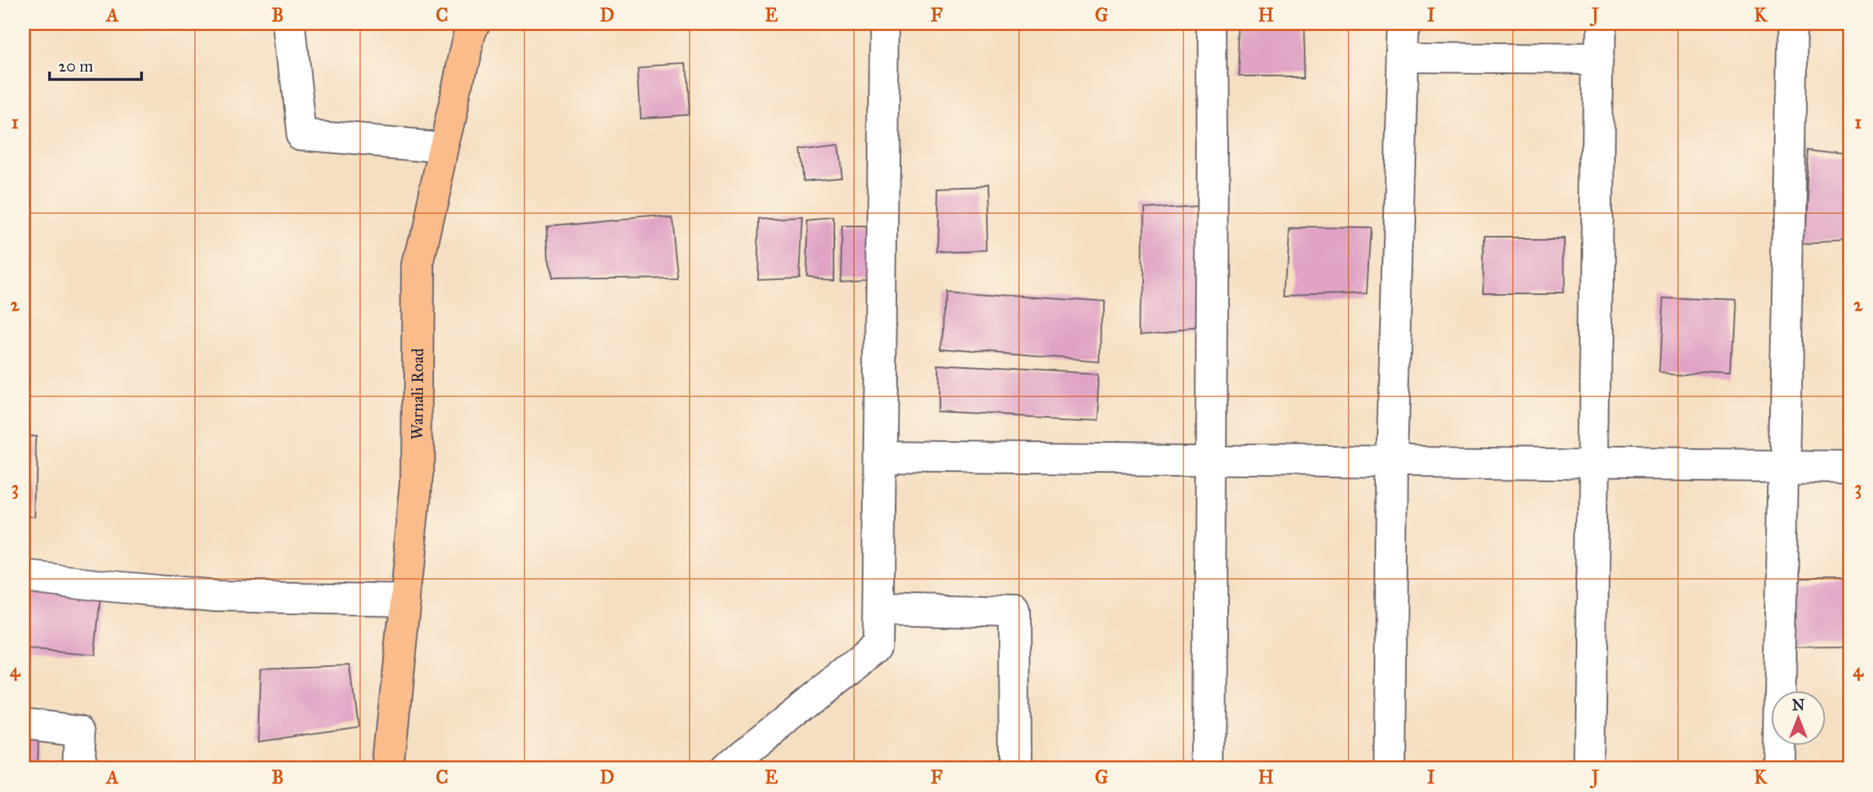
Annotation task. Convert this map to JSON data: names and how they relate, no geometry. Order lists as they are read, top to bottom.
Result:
{
  "streets": {
    "main road": ["Warnali Road"]
  },
  "scale_bar": "20 m",
  "north": "top",
  "grid": {
    "columns": [
      "A",
      "B",
      "C",
      "D",
      "E",
      "F",
      "G",
      "H",
      "I",
      "J",
      "K"
    ],
    "rows": [
      "1",
      "2",
      "3",
      "4"
    ]
  }
}
